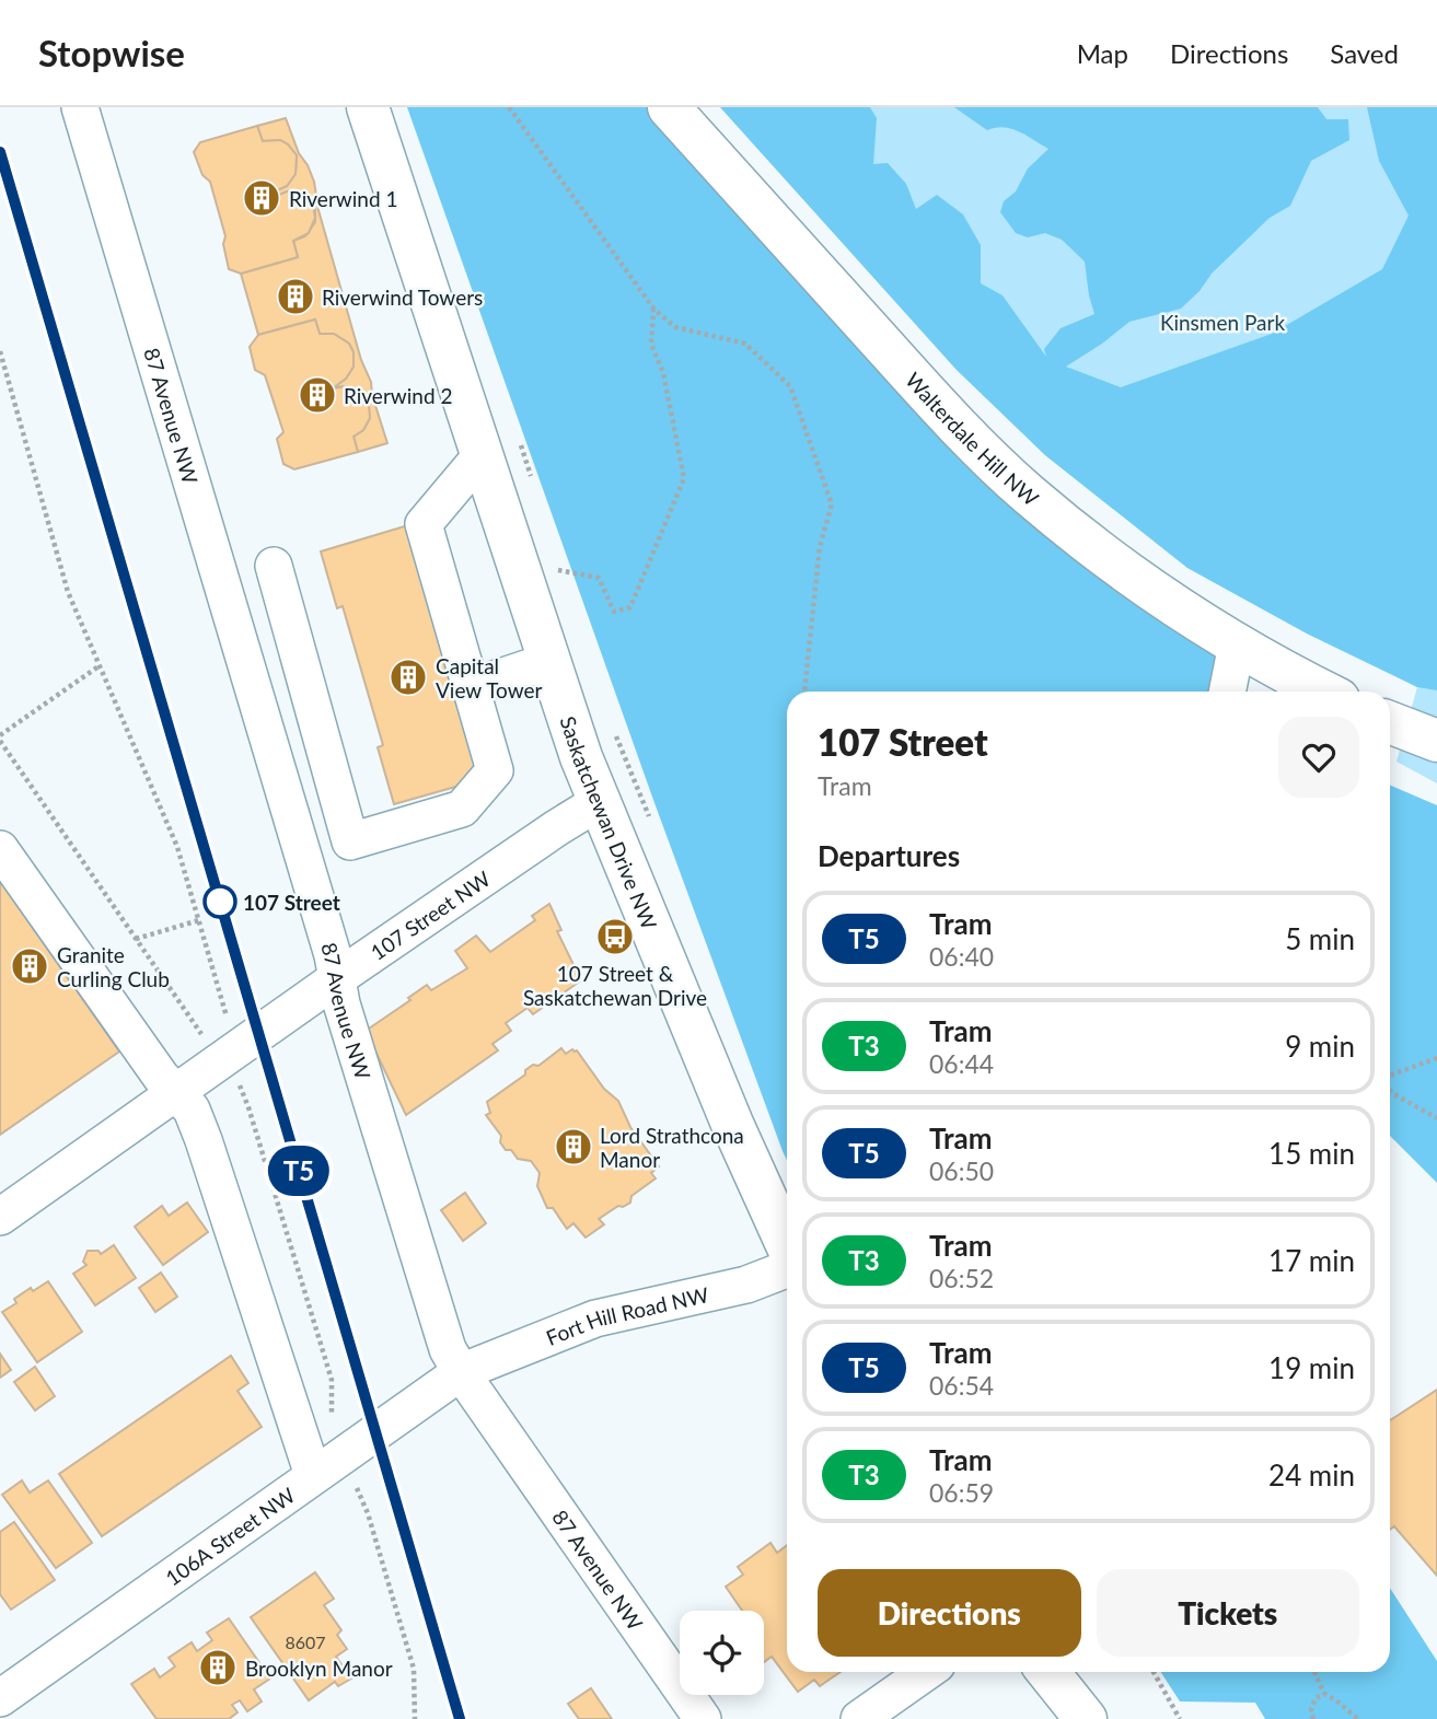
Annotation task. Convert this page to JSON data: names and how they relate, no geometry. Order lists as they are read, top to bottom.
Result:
{
  "streets": {
    "main road": ["Walterdale Hill NW", "Saskatchewan Drive NW"],
    "street": [
      "87 Avenue NW",
      "107 Street NW",
      "Fort Hill Road NW",
      "106A Street NW"
    ]
  },
  "crossings": [
    ["87 Avenue NW", "107 Street NW"],
    ["87 Avenue NW", "Fort Hill Road NW"],
    ["87 Avenue NW", "106A Street NW"],
    ["Saskatchewan Drive NW", "107 Street NW"],
    ["Fort Hill Road NW", "106A Street NW"]
  ],
  "parks": ["Kinsmen Park"],
  "places": {
    "building": [
      "Riverwind 1",
      "Riverwind Towers",
      "Riverwind 2",
      "Capital View Tower",
      "Granite Curling Club",
      "Lord Strathcona Manor",
      "Brooklyn Manor"
    ],
    "other": ["107 Street"],
    "bus stop": ["107 Street & Saskatchewan Drive"]
  },
  "lines": ["tram line T5"],
  "house_numbers": ["8607"],
  "page": {
    "header": "Stopwise",
    "nav": ["Map", "Directions", "Saved"],
    "on_map": "T5",
    "heading": [
      ["107 Street", "Tram"],
      "Departures"
    ],
    "list": [
      {
        "mark": "T5",
        "name": "Tram",
        "note": "06:40",
        "value": "5 min"
      },
      {
        "mark": "T3",
        "name": "Tram",
        "note": "06:44",
        "value": "9 min"
      },
      {
        "mark": "T5",
        "name": "Tram",
        "note": "06:50",
        "value": "15 min"
      },
      {
        "mark": "T3",
        "name": "Tram",
        "note": "06:52",
        "value": "17 min"
      },
      {
        "mark": "T5",
        "name": "Tram",
        "note": "06:54",
        "value": "19 min"
      },
      {
        "mark": "T3",
        "name": "Tram",
        "note": "06:59",
        "value": "24 min"
      }
    ],
    "buttons": ["Directions", "Tickets"]
  }
}
